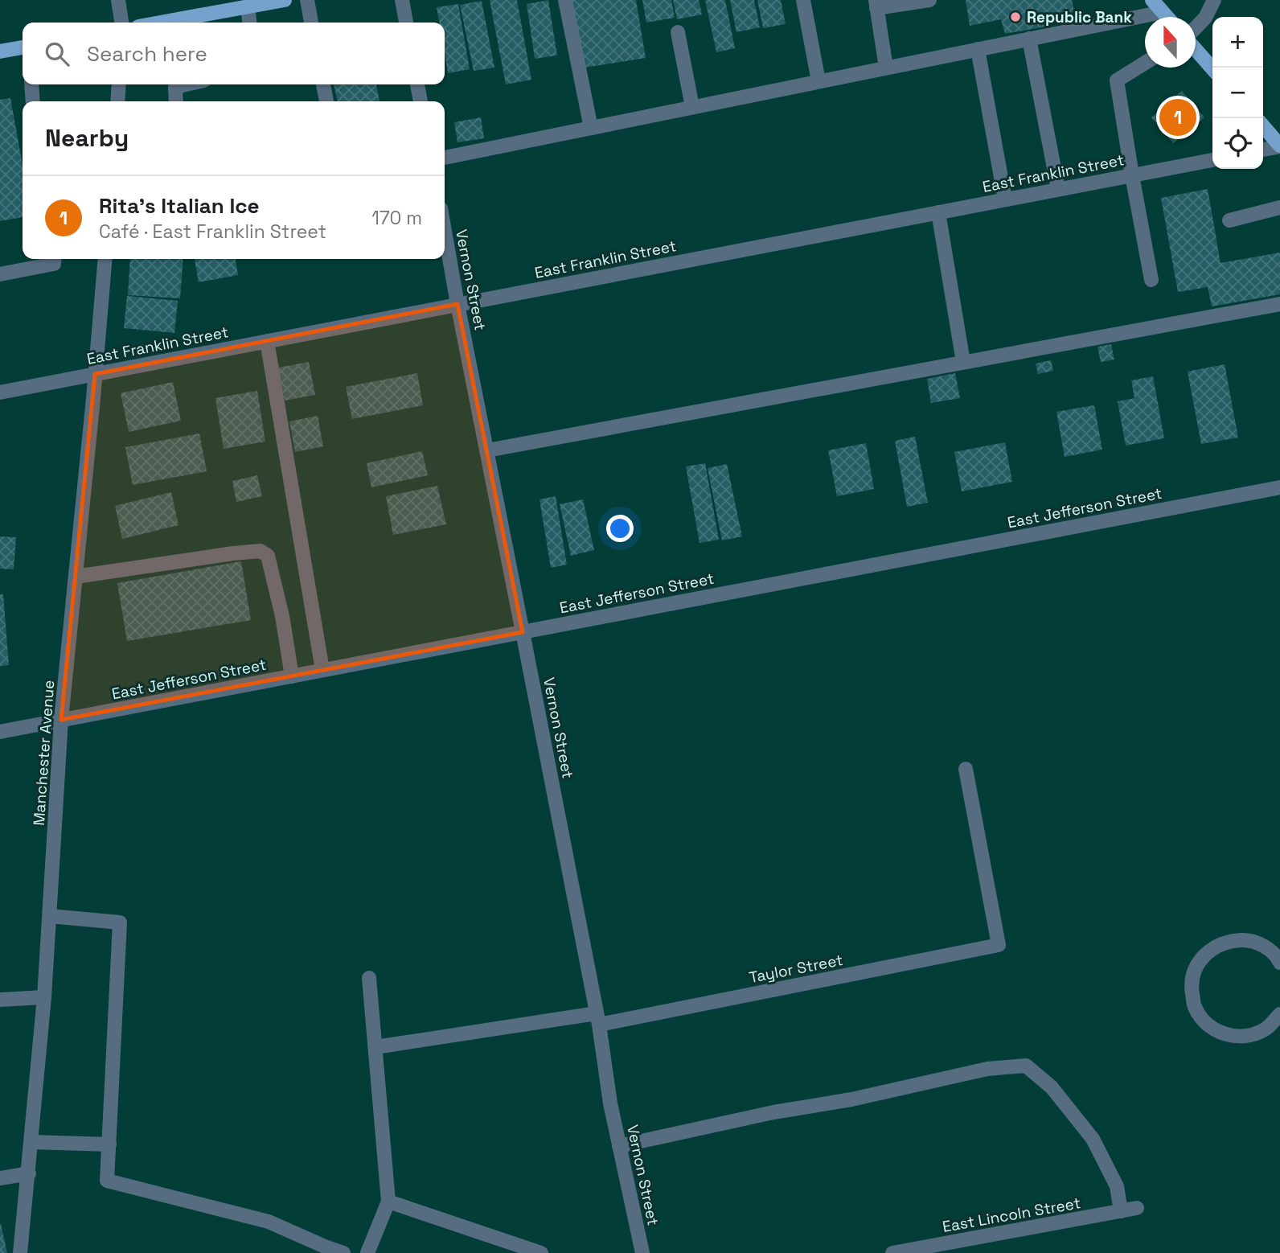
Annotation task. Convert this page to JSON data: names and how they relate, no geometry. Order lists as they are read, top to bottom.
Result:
{
  "streets": {
    "street": [
      "East Franklin Street",
      "Vernon Street",
      "East Jefferson Street",
      "Manchester Avenue",
      "Taylor Street",
      "East Lincoln Street"
    ]
  },
  "crossings": [
    ["East Franklin Street", "Vernon Street"],
    ["East Franklin Street", "Manchester Avenue"],
    ["Vernon Street", "East Jefferson Street"],
    ["Vernon Street", "Taylor Street"],
    ["East Jefferson Street", "Manchester Avenue"]
  ],
  "places": ["Republic Bank"],
  "north": "top",
  "page": {
    "map_buttons": ["+", "−"],
    "search": "Search here",
    "pins": "1",
    "heading": "Nearby",
    "list": [
      {
        "mark": "1",
        "name": "Rita's Italian Ice",
        "note": "Café · East Franklin Street",
        "value": "170 m"
      }
    ]
  }
}
